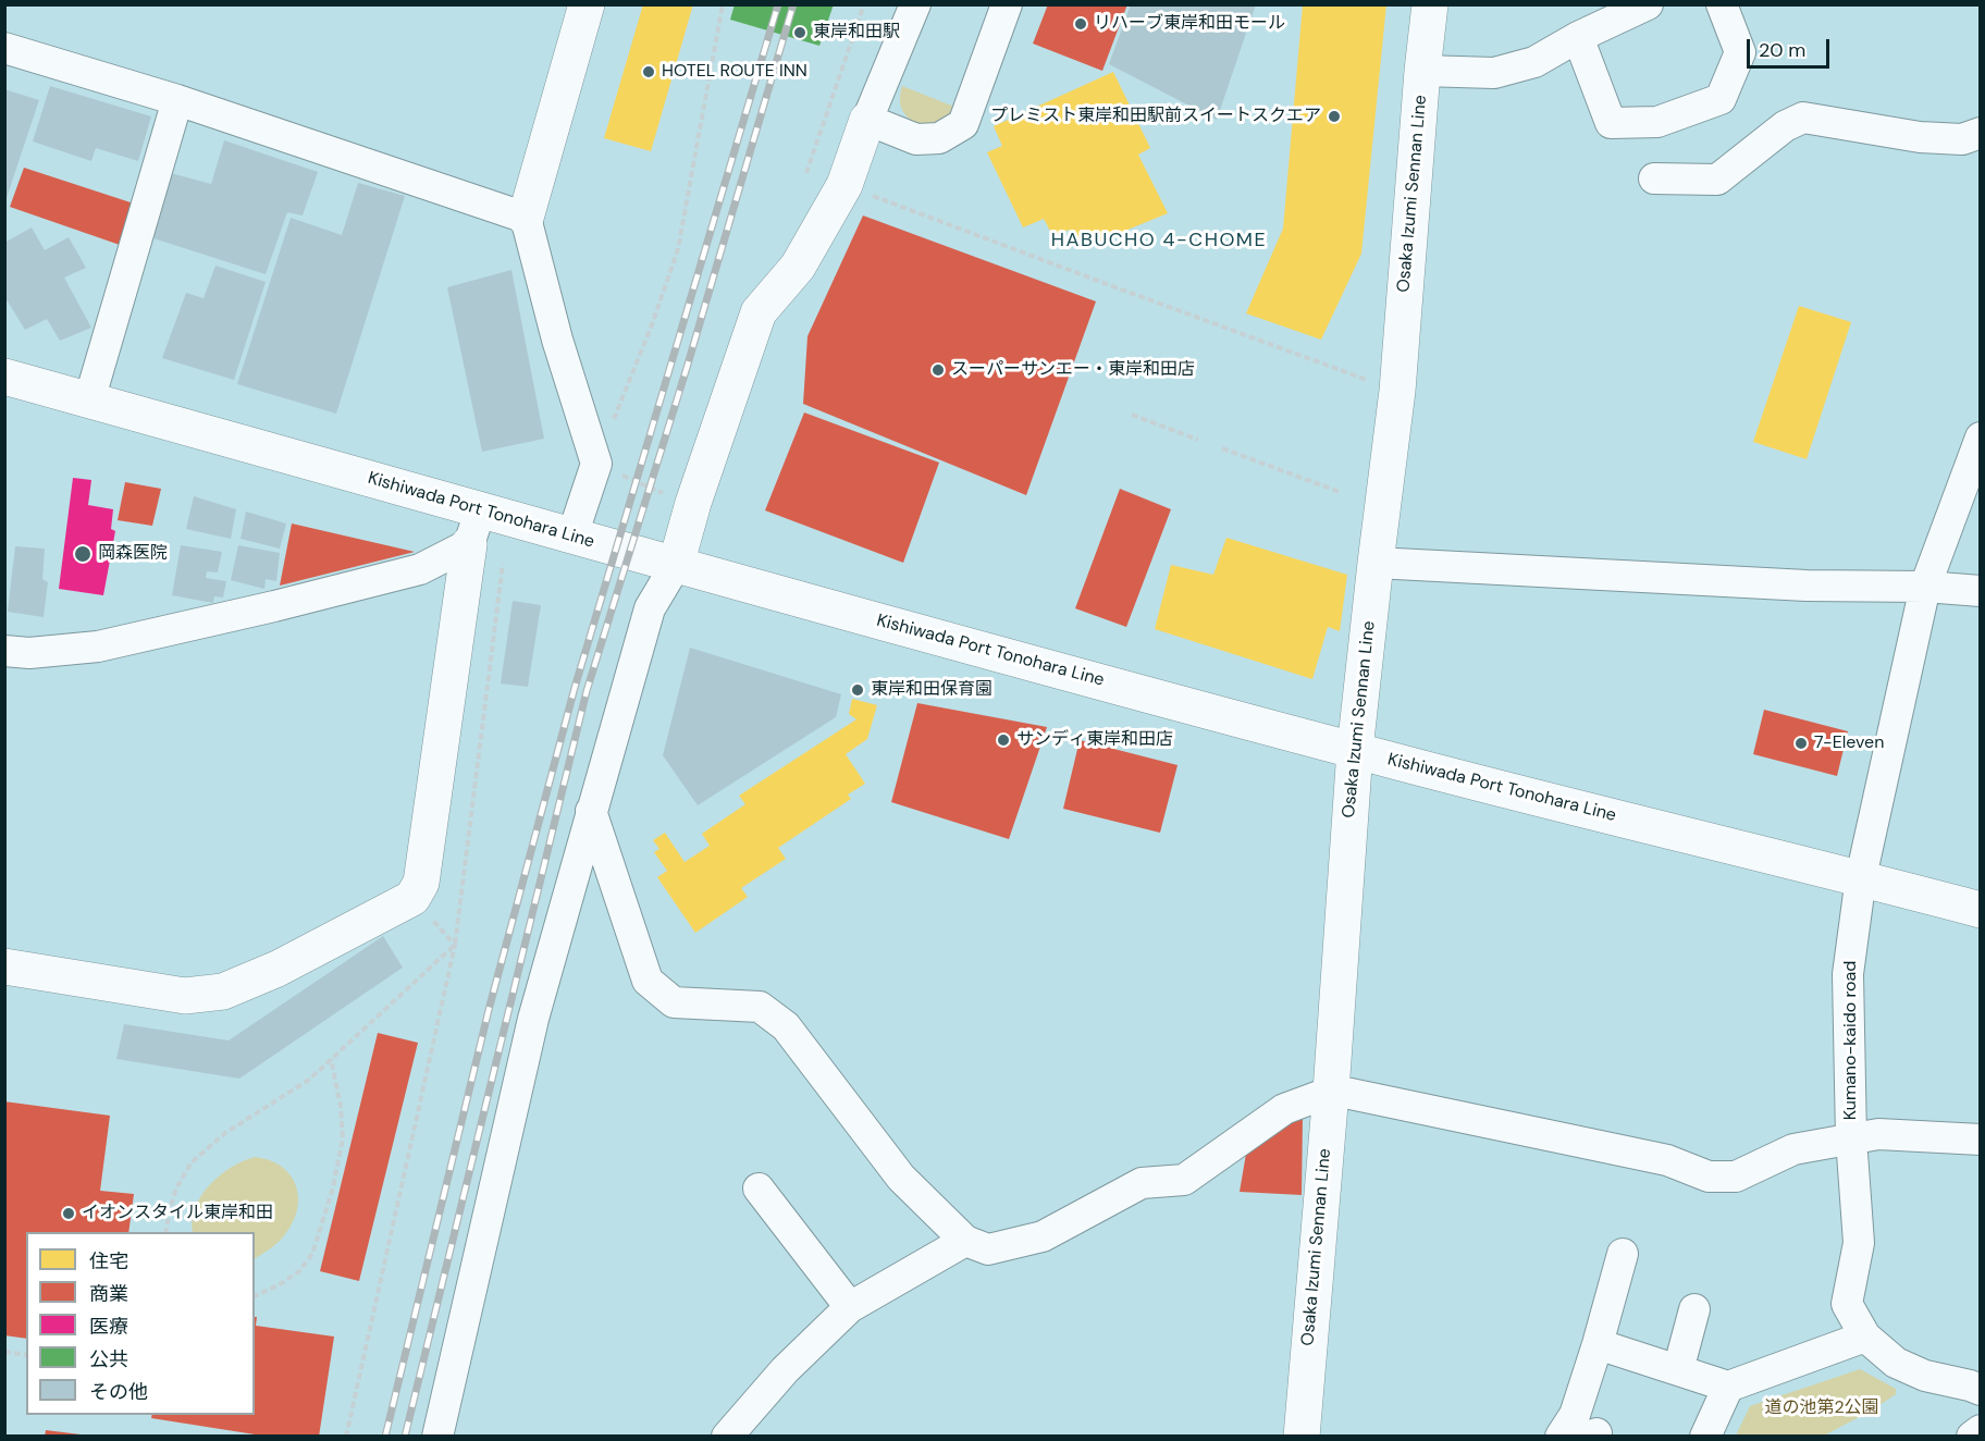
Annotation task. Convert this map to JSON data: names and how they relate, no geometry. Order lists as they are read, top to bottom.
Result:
{
  "streets": {
    "main road": ["Osaka Izumi Sennan Line", "Kishiwada Port Tonohara Line"],
    "street": ["Kumano-kaido road"]
  },
  "crossings": [
    ["Osaka Izumi Sennan Line", "Kishiwada Port Tonohara Line"],
    ["Kishiwada Port Tonohara Line", "Kumano-kaido road"]
  ],
  "districts": ["HABUCHO 4-CHOME"],
  "parks": ["道の池第2公園"],
  "places": [
    "リハーブ東岸和田モール",
    "東岸和田駅",
    "HOTEL ROUTE INN",
    "プレミスト東岸和田駅前スイートスクエア",
    "スーパーサンエー・東岸和田店",
    "岡森医院",
    "東岸和田保育園",
    "サンディ東岸和田店",
    "7-Eleven",
    "イオンスタイル東岸和田"
  ],
  "legend": [
    "住宅",
    "商業",
    "医療",
    "公共",
    "その他"
  ],
  "scale_bar": "20 m"
}
